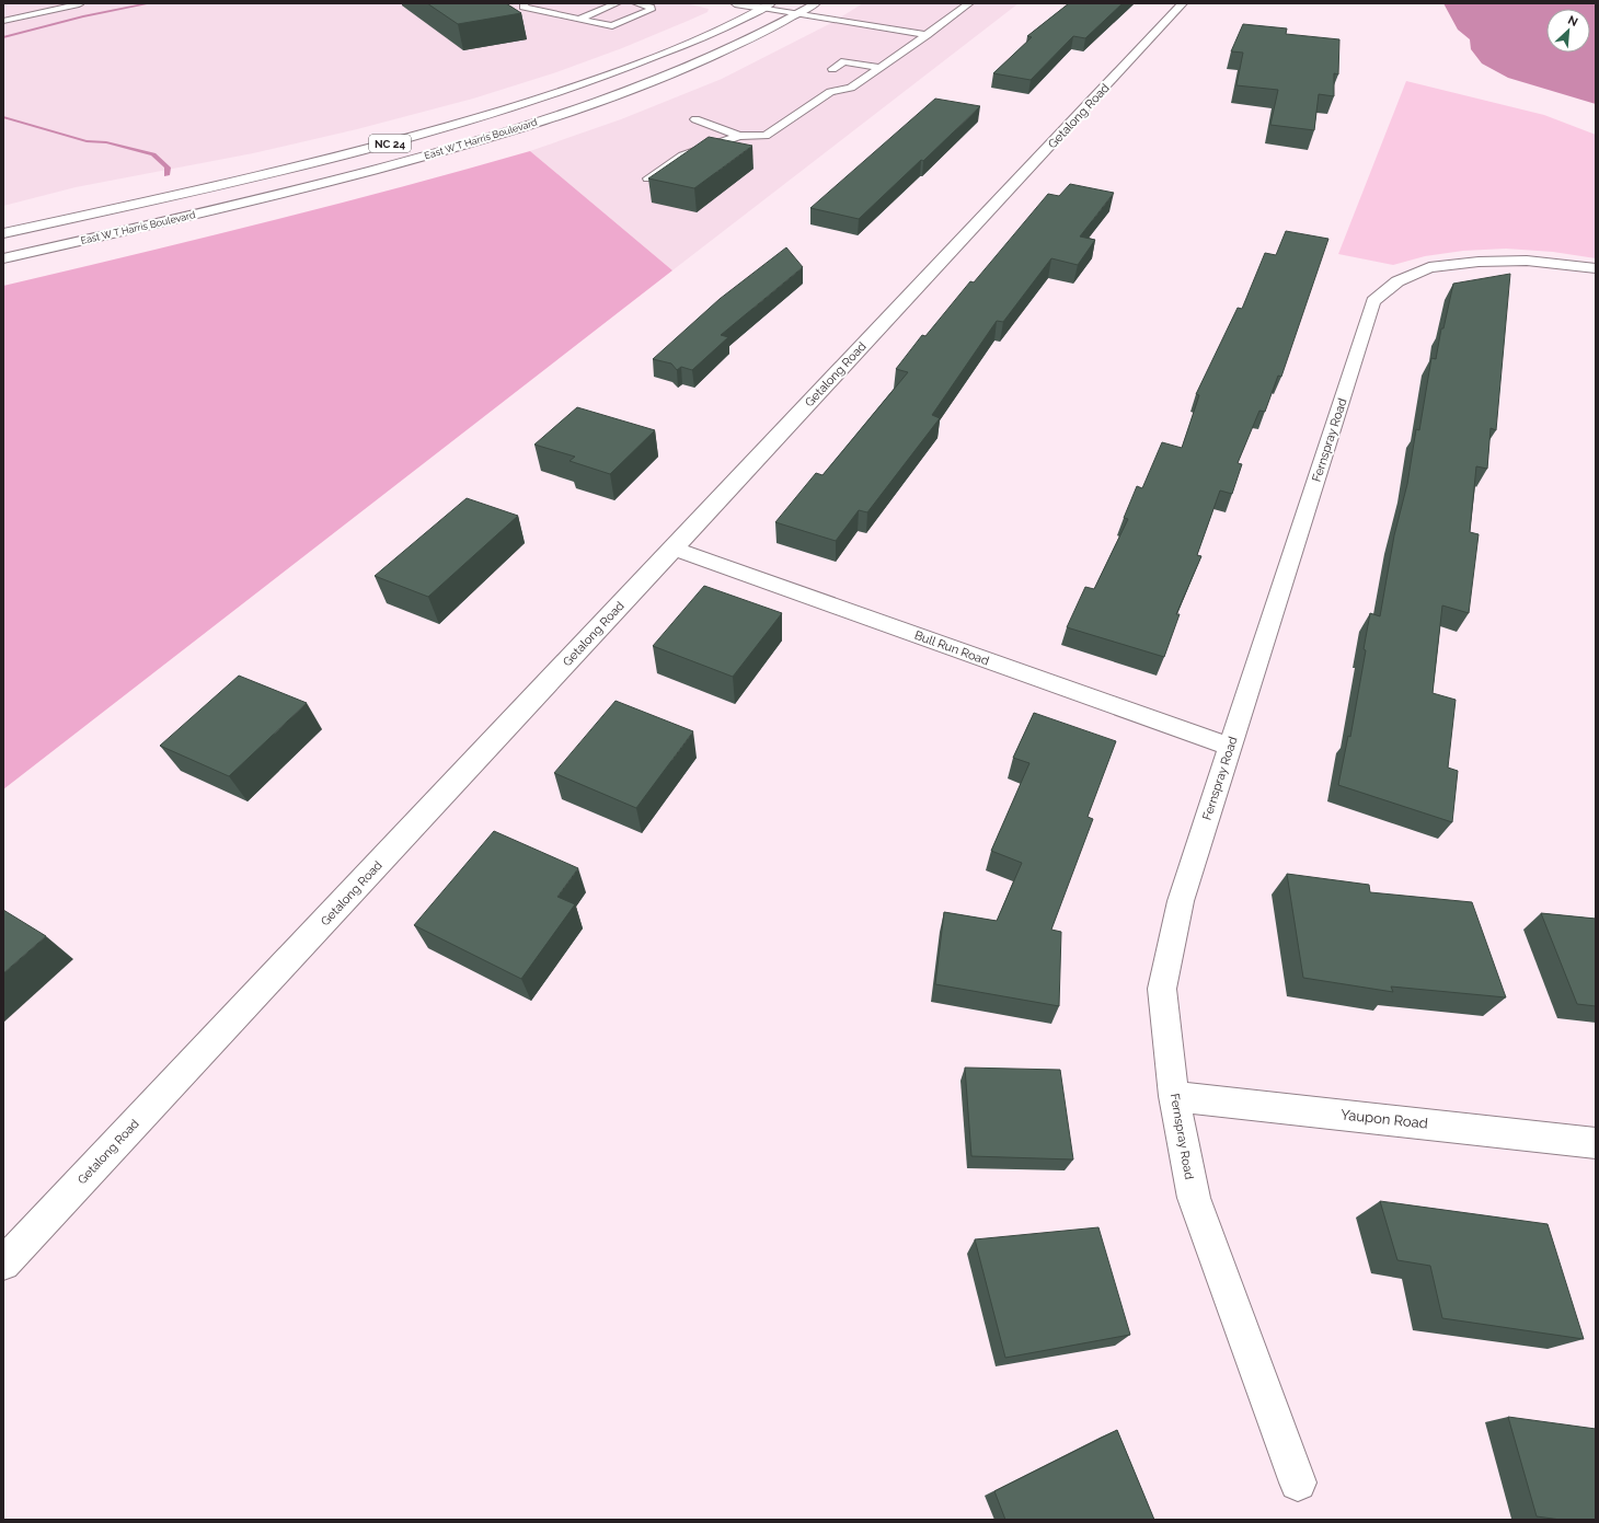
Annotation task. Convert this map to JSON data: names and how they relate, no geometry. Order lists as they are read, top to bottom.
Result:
{
  "streets": {
    "street": [
      "Getalong Road",
      "East W T Harris Boulevard",
      "NC 24",
      "Fernspray Road",
      "Bull Run Road",
      "Yaupon Road"
    ]
  },
  "crossings": [
    ["Getalong Road", "Bull Run Road"],
    ["Fernspray Road", "Bull Run Road"],
    ["Fernspray Road", "Yaupon Road"]
  ],
  "north": "top right"
}
